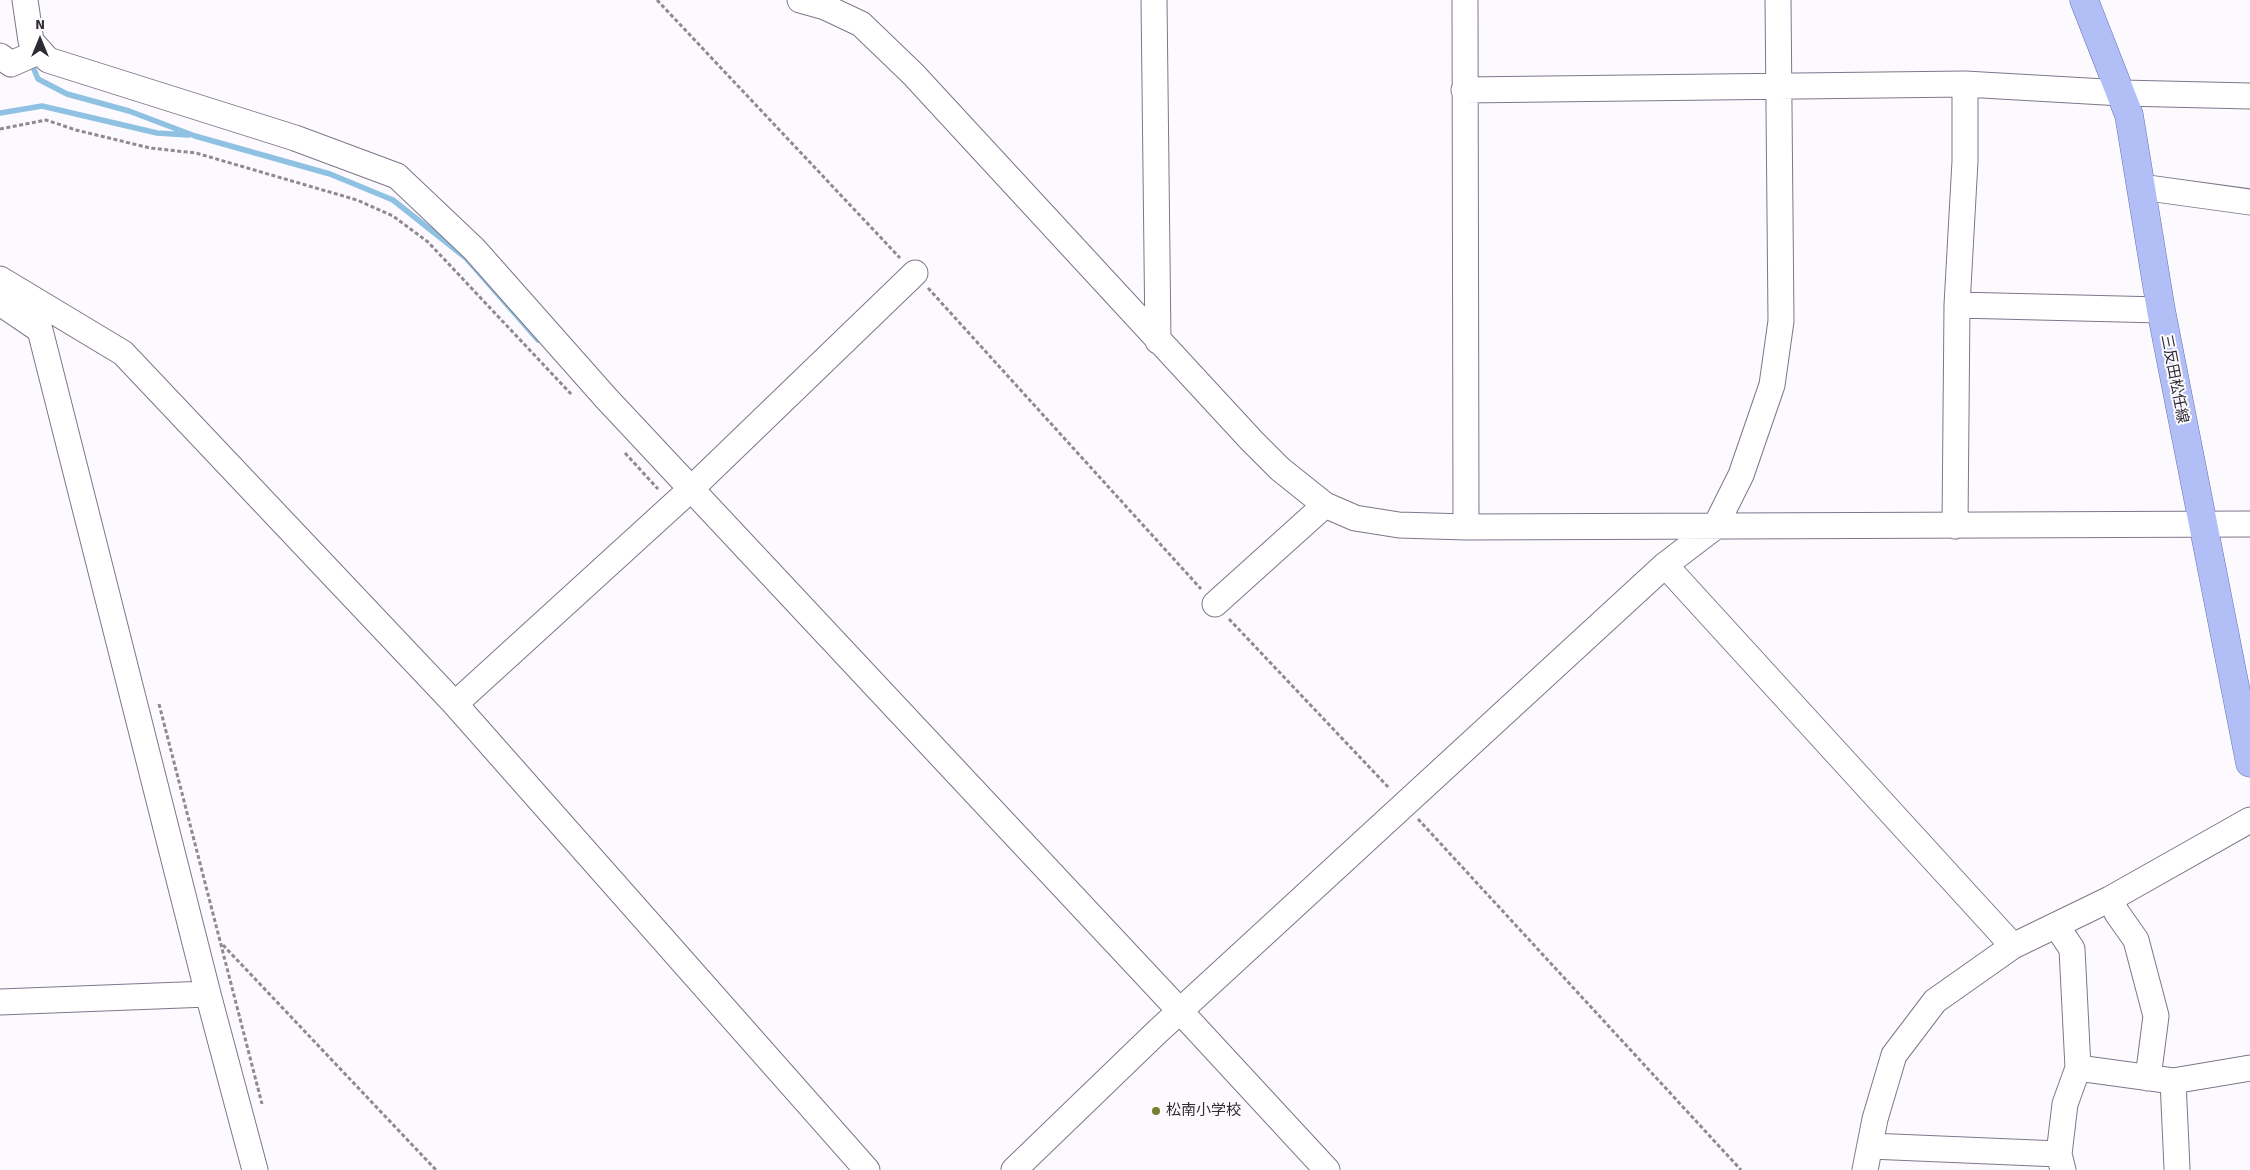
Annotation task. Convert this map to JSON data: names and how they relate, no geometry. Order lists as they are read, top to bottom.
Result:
{
  "streets": {
    "main road": ["三反田松任線"]
  },
  "places": ["松南小学校"],
  "north": "top"
}
